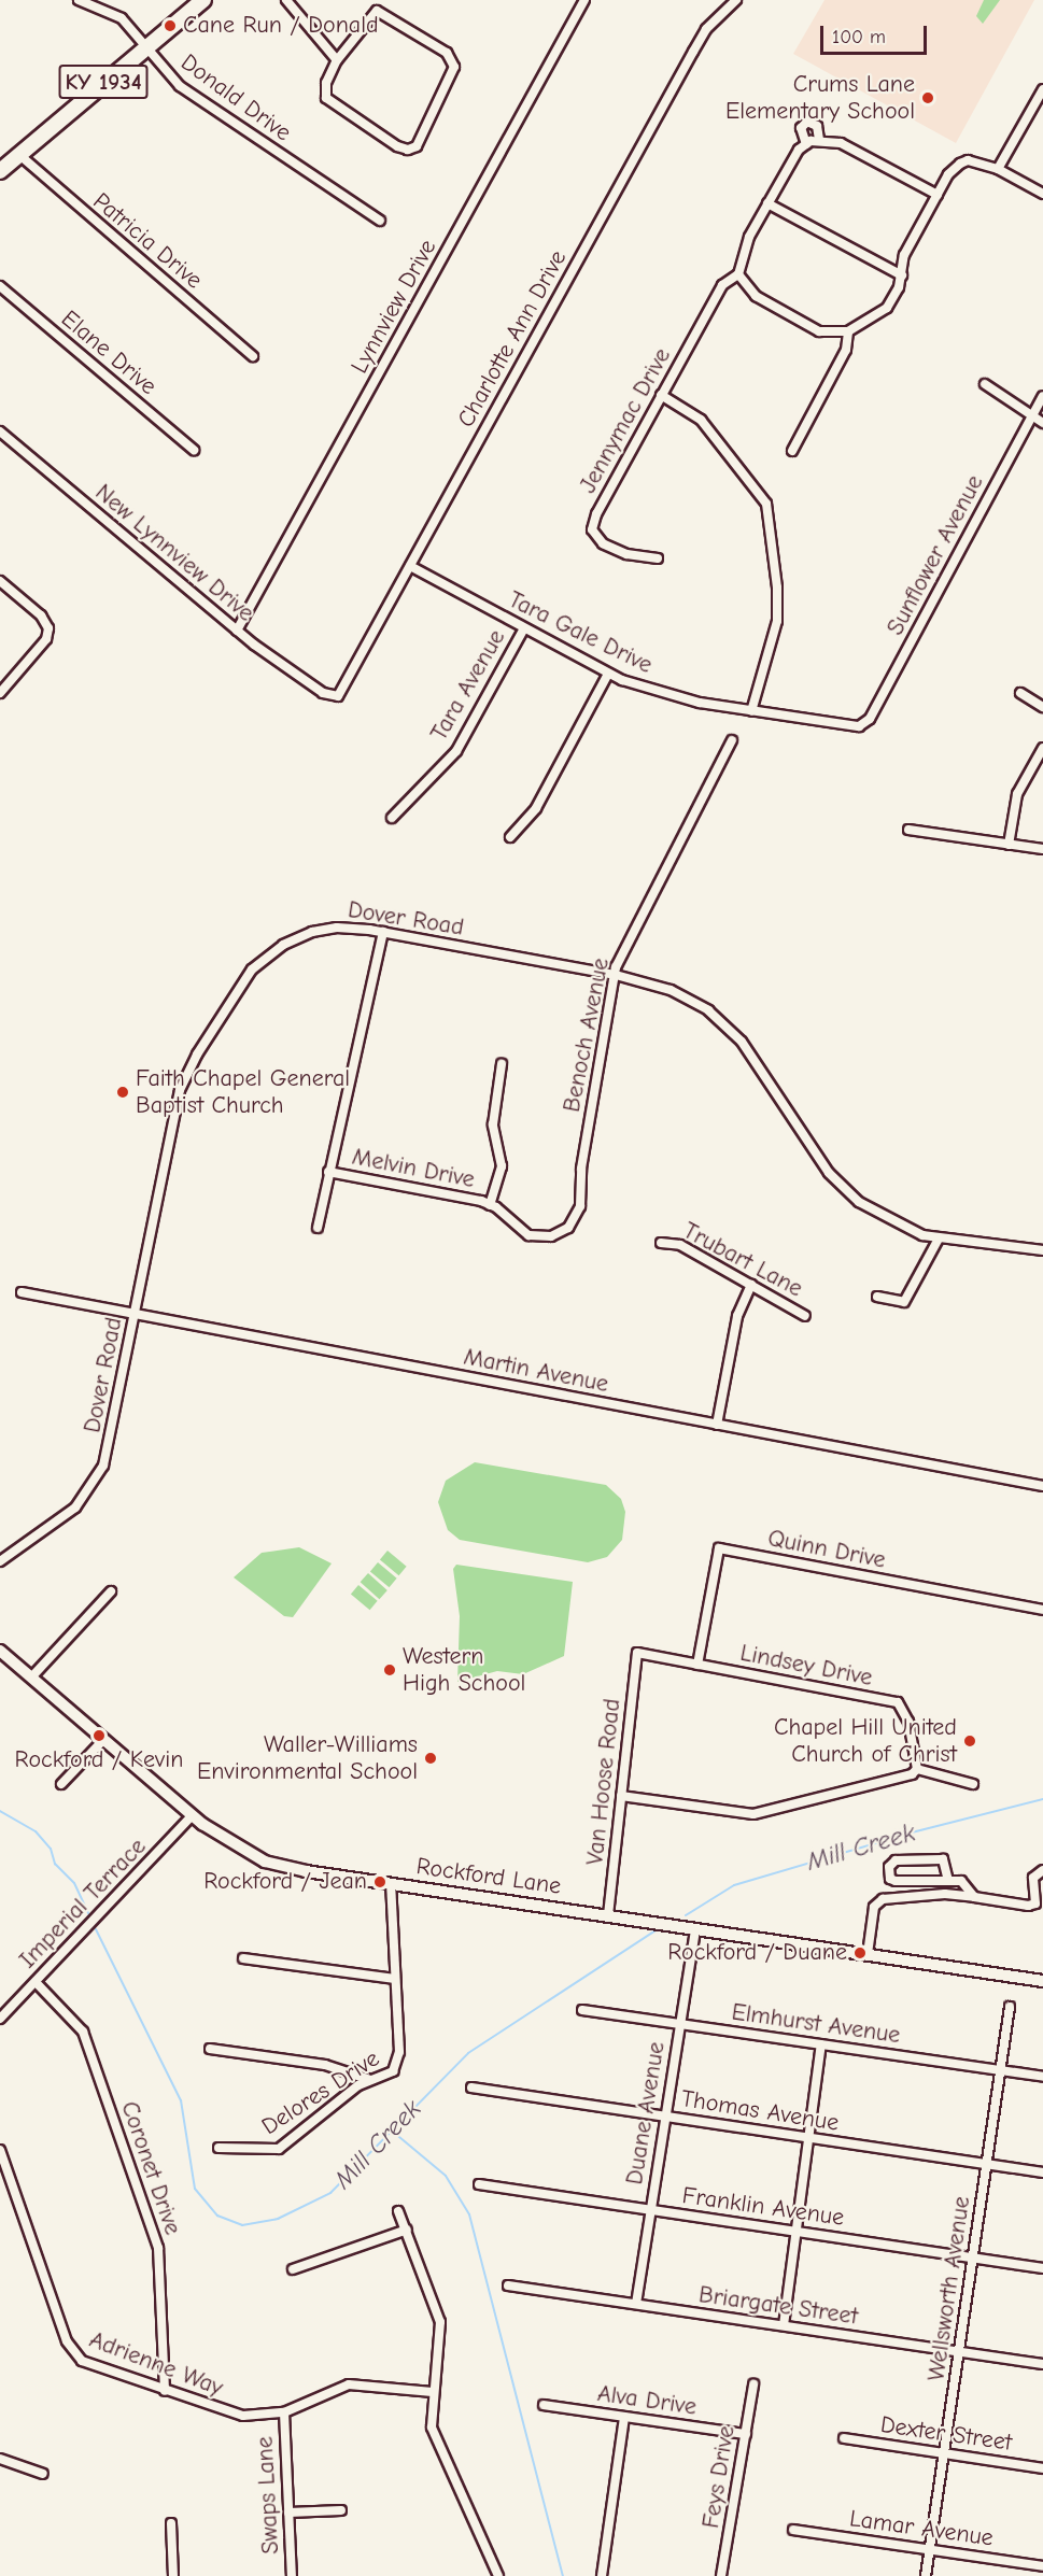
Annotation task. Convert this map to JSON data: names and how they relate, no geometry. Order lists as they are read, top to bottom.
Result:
{
  "streets": {
    "highway": ["KY 1934"],
    "main road": ["Rockford Lane"],
    "street": [
      "Donald Drive",
      "Patricia Drive",
      "Lynnview Drive",
      "Charlotte Ann Drive",
      "Elane Drive",
      "Jennymac Drive",
      "New Lynnview Drive",
      "Sunflower Avenue",
      "Tara Gale Drive",
      "Tara Avenue",
      "Dover Road",
      "Benoch Avenue",
      "Melvin Drive",
      "Trubart Lane",
      "Martin Avenue",
      "Quinn Drive",
      "Lindsey Drive",
      "Van Hoose Road",
      "Imperial Terrace",
      "Elmhurst Avenue",
      "Delores Drive",
      "Thomas Avenue",
      "Duane Avenue",
      "Coronet Drive",
      "Franklin Avenue",
      "Wellsworth Avenue",
      "Briargate Street",
      "Adrienne Way",
      "Alva Drive",
      "Dexter Street",
      "Feys Drive",
      "Swaps Lane",
      "Lamar Avenue"
    ]
  },
  "crossings": [
    ["KY 1934", "Donald Drive"],
    ["KY 1934", "Patricia Drive"],
    ["Lynnview Drive", "New Lynnview Drive"],
    ["Charlotte Ann Drive", "New Lynnview Drive"],
    ["Charlotte Ann Drive", "Tara Gale Drive"],
    ["Sunflower Avenue", "Tara Gale Drive"],
    ["Tara Gale Drive", "Tara Avenue"],
    ["Dover Road", "Benoch Avenue"],
    ["Dover Road", "Martin Avenue"],
    ["Benoch Avenue", "Melvin Drive"],
    ["Quinn Drive", "Lindsey Drive"],
    ["Lindsey Drive", "Van Hoose Road"],
    ["Van Hoose Road", "Rockford Lane"],
    ["Rockford Lane", "Imperial Terrace"],
    ["Rockford Lane", "Duane Avenue"],
    ["Imperial Terrace", "Coronet Drive"],
    ["Elmhurst Avenue", "Duane Avenue"],
    ["Elmhurst Avenue", "Wellsworth Avenue"],
    ["Thomas Avenue", "Duane Avenue"],
    ["Thomas Avenue", "Wellsworth Avenue"],
    ["Duane Avenue", "Franklin Avenue"],
    ["Duane Avenue", "Briargate Street"],
    ["Coronet Drive", "Adrienne Way"],
    ["Franklin Avenue", "Wellsworth Avenue"],
    ["Wellsworth Avenue", "Briargate Street"],
    ["Wellsworth Avenue", "Dexter Street"],
    ["Wellsworth Avenue", "Lamar Avenue"],
    ["Adrienne Way", "Swaps Lane"],
    ["Alva Drive", "Feys Drive"]
  ],
  "water": ["Mill Creek"],
  "places": [
    "Cane Run / Donald",
    "Crums Lane Elementary School",
    "Faith Chapel General Baptist Church",
    "Western High School",
    "Rockford / Kevin",
    "Chapel Hill United Church of Christ",
    "Waller-Williams Environmental School",
    "Rockford / Jean",
    "Rockford / Duane"
  ],
  "scale_bar": "100 m"
}
